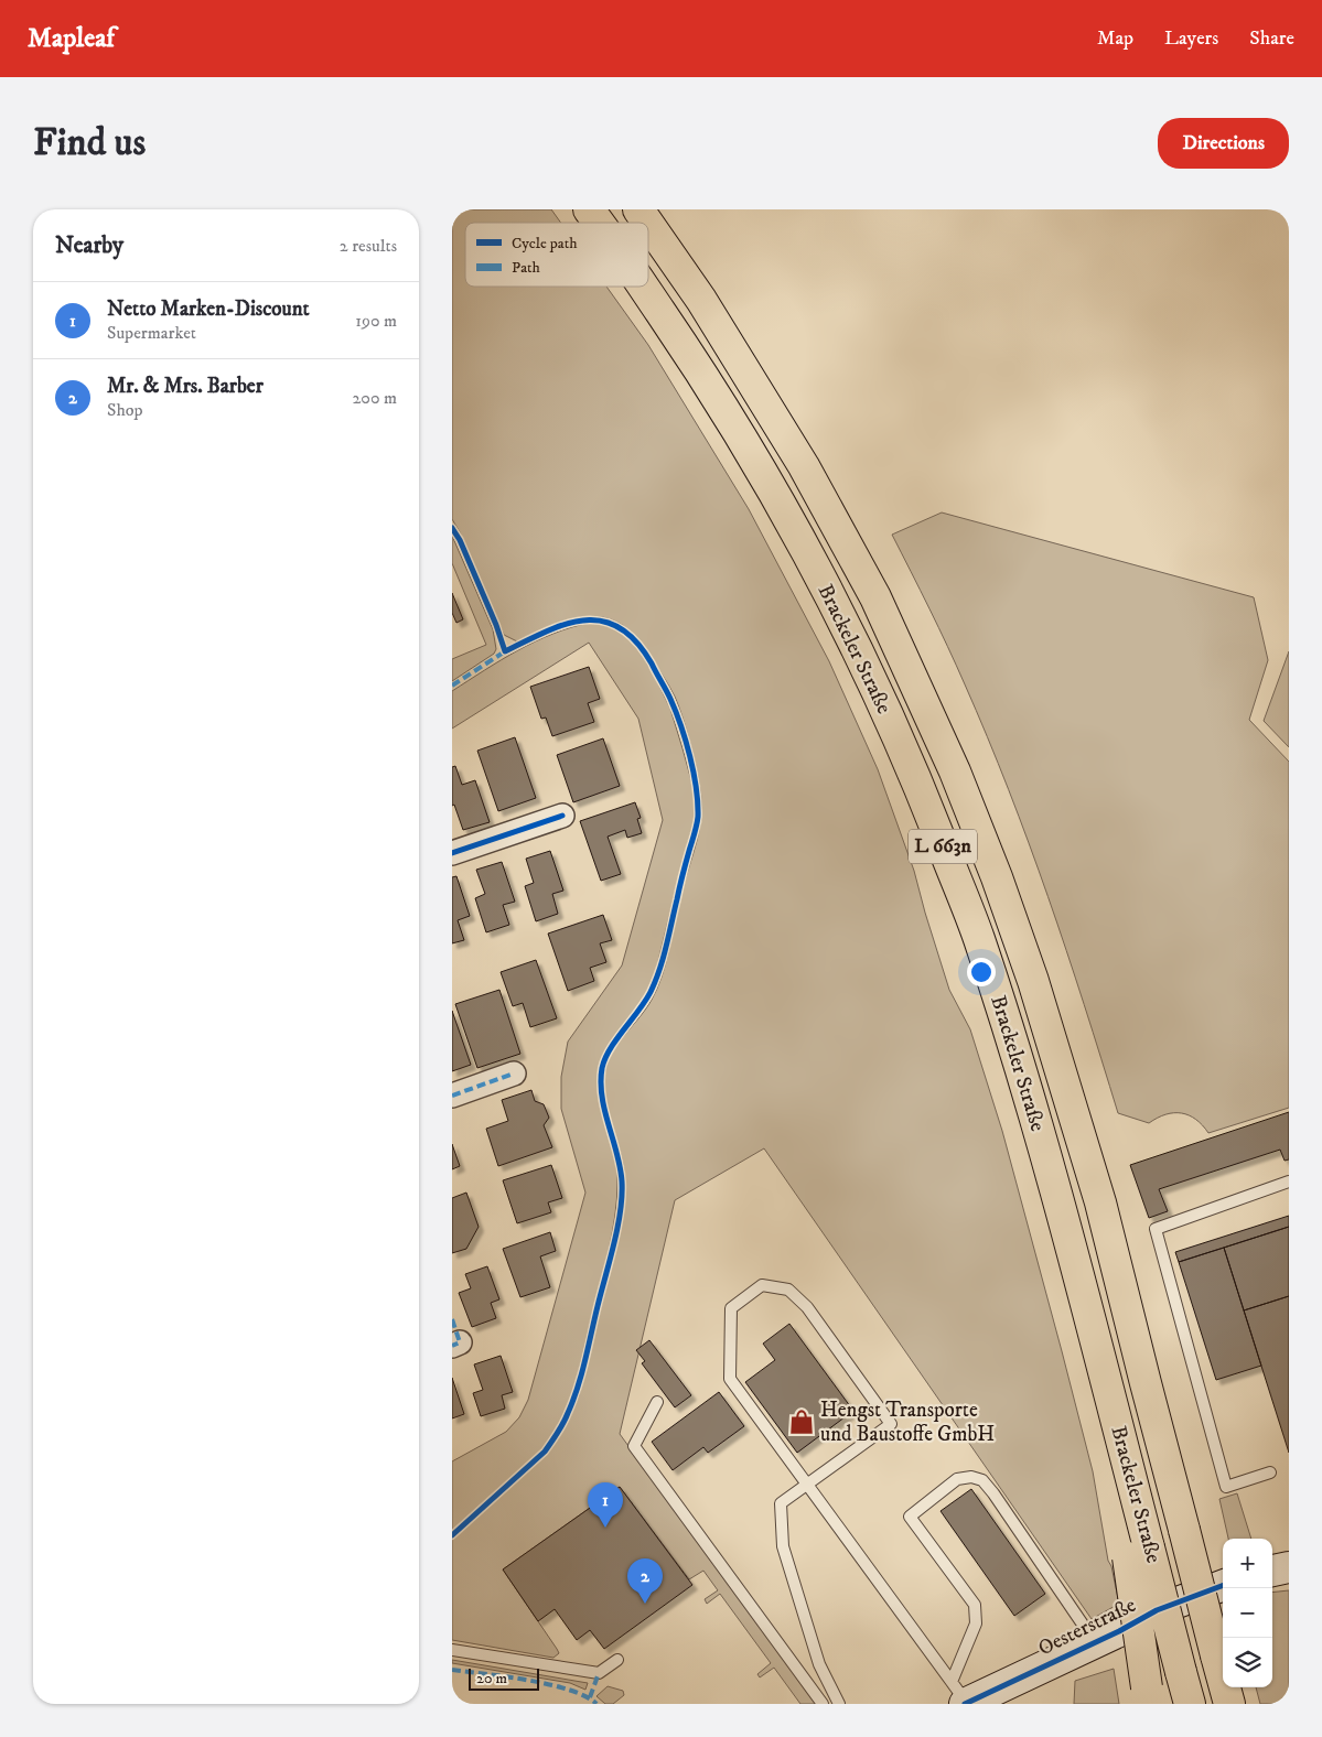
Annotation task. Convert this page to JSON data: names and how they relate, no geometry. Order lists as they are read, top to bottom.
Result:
{
  "streets": {
    "highway": ["Brackeler Straße", "L 663n"],
    "street": ["Oesterstraße"]
  },
  "places": {
    "shop": ["Hengst Transporte und Baustoffe GmbH"]
  },
  "legend": ["Cycle path", "Path"],
  "scale_bar": "20 m",
  "page": {
    "header": "Mapleaf",
    "nav": ["Map", "Layers", "Share"],
    "buttons": "Directions",
    "title": "Find us",
    "heading": ["Nearby", "2 results"],
    "list": [
      {
        "mark": "1",
        "name": "Netto Marken-Discount",
        "note": "Supermarket",
        "value": "190 m"
      },
      {
        "mark": "2",
        "name": "Mr. & Mrs. Barber",
        "note": "Shop",
        "value": "200 m"
      }
    ],
    "pins": ["1", "2"],
    "map_buttons": ["+", "−"],
    "scale": "20 m"
  }
}
